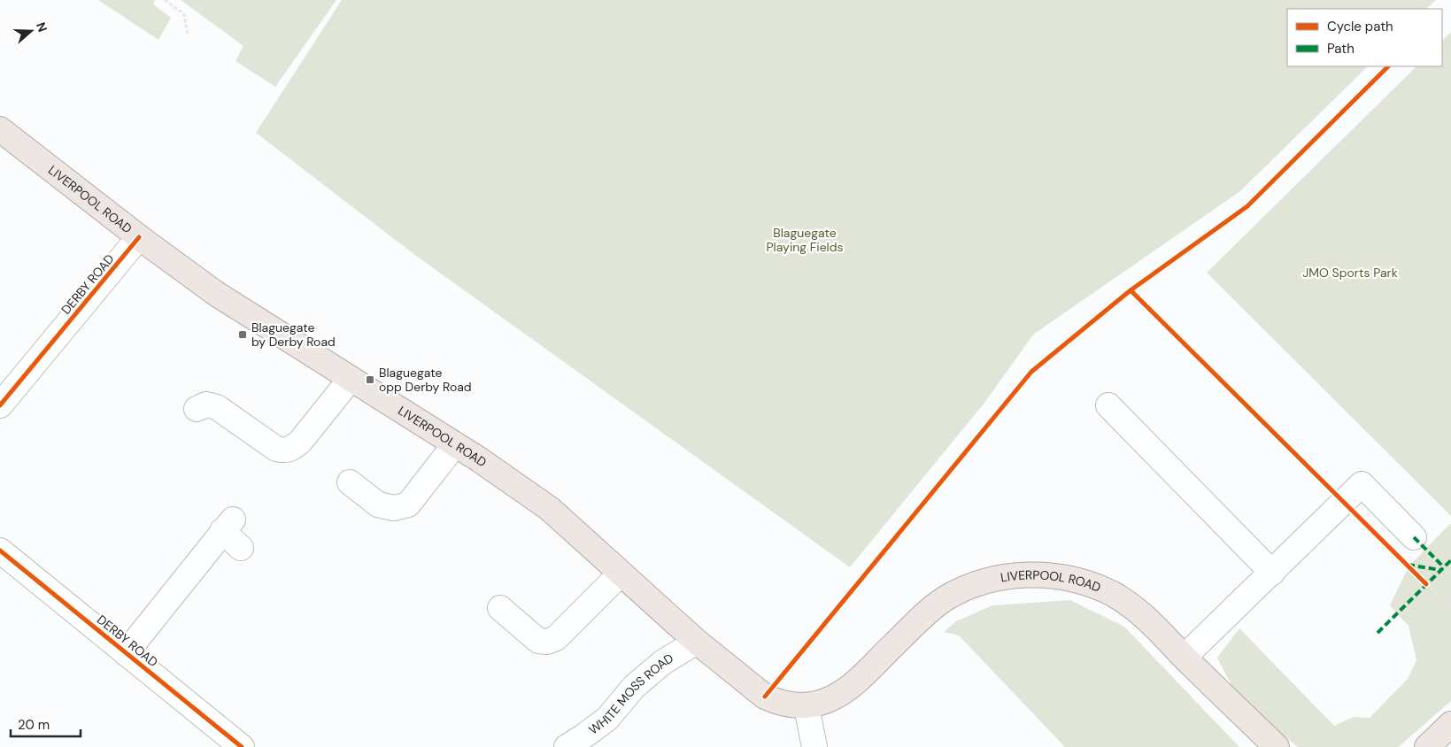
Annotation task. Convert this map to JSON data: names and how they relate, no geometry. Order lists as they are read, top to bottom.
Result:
{
  "streets": {
    "main road": ["LIVERPOOL ROAD"],
    "street": ["DERBY ROAD", "WHITE MOSS ROAD"]
  },
  "crossings": [
    ["LIVERPOOL ROAD", "DERBY ROAD"],
    ["LIVERPOOL ROAD", "WHITE MOSS ROAD"]
  ],
  "parks": ["Blaguegate Playing Fields", "JMO Sports Park"],
  "places": {
    "transit": ["Blaguegate by Derby Road", "Blaguegate opp Derby Road"]
  },
  "legend": ["Cycle path", "Path"],
  "scale_bar": "20 m",
  "north": "right"
}
